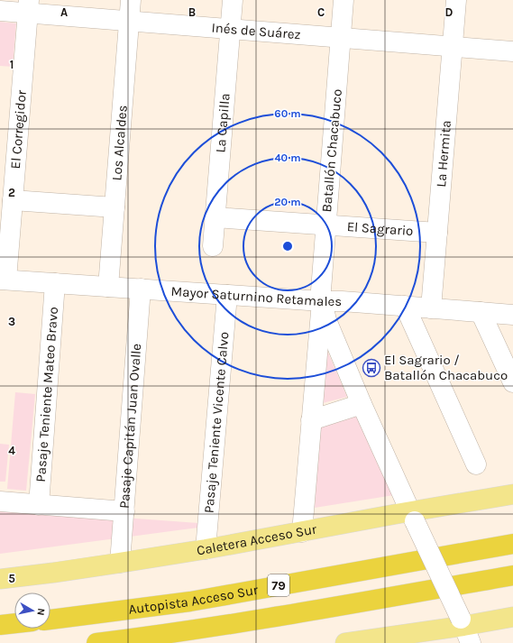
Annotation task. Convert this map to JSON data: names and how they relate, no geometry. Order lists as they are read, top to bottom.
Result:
{
  "streets": {
    "highway": ["79", "Autopista Acceso Sur"],
    "main road": ["Caletera Acceso Sur"],
    "street": [
      "Inés de Suárez",
      "La Capilla",
      "El Corregidor",
      "Los Alcaldes",
      "Batallón Chacabuco",
      "La Hermita",
      "El Sagrario",
      "Mayor Saturnino Retamales",
      "Pasaje Teniente Mateo Bravo",
      "Pasaje Teniente Vicente Calvo",
      "Pasaje Capitán Juan Ovalle"
    ]
  },
  "crossings": [
    ["Inés de Suárez", "La Capilla"],
    ["Inés de Suárez", "El Corregidor"],
    ["Inés de Suárez", "Los Alcaldes"],
    ["Inés de Suárez", "Batallón Chacabuco"],
    ["Inés de Suárez", "La Hermita"],
    ["La Capilla", "El Sagrario"],
    ["El Corregidor", "Mayor Saturnino Retamales"],
    ["Los Alcaldes", "Mayor Saturnino Retamales"],
    ["Batallón Chacabuco", "El Sagrario"],
    ["Batallón Chacabuco", "Mayor Saturnino Retamales"],
    ["Batallón Chacabuco", "Caletera Acceso Sur"],
    ["La Hermita", "El Sagrario"],
    ["La Hermita", "Mayor Saturnino Retamales"],
    ["Mayor Saturnino Retamales", "Pasaje Teniente Mateo Bravo"],
    ["Mayor Saturnino Retamales", "Pasaje Teniente Vicente Calvo"],
    ["Mayor Saturnino Retamales", "Pasaje Capitán Juan Ovalle"],
    ["Pasaje Teniente Vicente Calvo", "Caletera Acceso Sur"],
    ["Pasaje Capitán Juan Ovalle", "Caletera Acceso Sur"]
  ],
  "places": {
    "bus stop": ["El Sagrario / Batallón Chacabuco"]
  },
  "north": "right",
  "grid": {
    "columns": [
      "A",
      "B",
      "C",
      "D"
    ],
    "rows": [
      "1",
      "2",
      "3",
      "4",
      "5"
    ]
  },
  "rings": ["60 m", "40 m", "20 m"]
}
